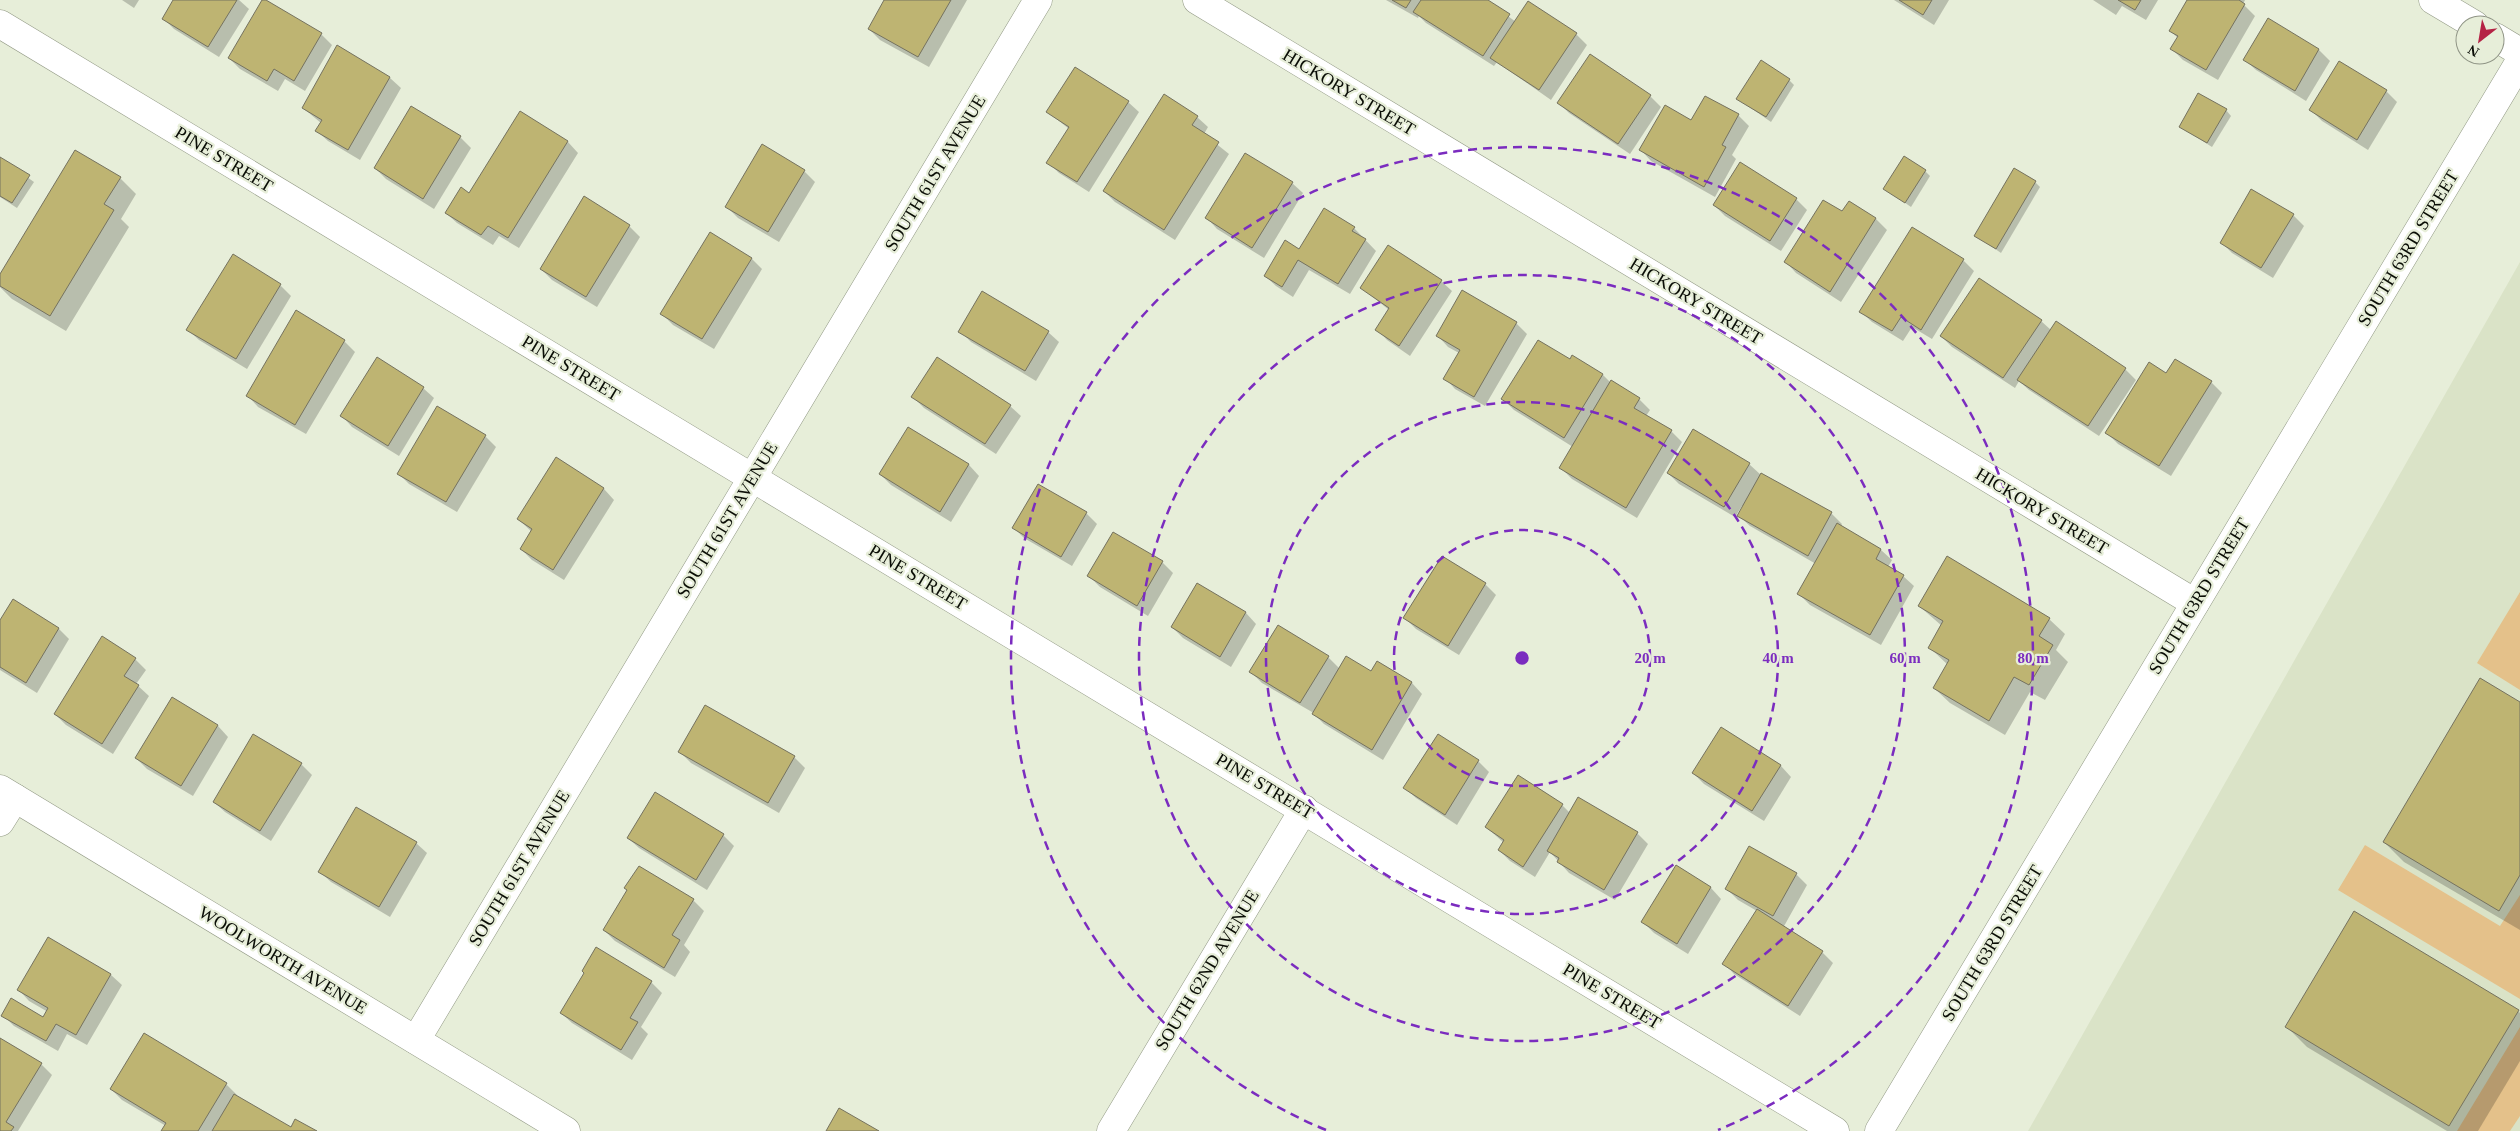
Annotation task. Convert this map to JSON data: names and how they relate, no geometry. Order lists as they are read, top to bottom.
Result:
{
  "streets": {
    "street": [
      "HICKORY STREET",
      "PINE STREET",
      "SOUTH 61ST AVENUE",
      "SOUTH 63RD STREET",
      "WOOLWORTH AVENUE",
      "SOUTH 62ND AVENUE"
    ]
  },
  "crossings": [
    ["HICKORY STREET", "SOUTH 63RD STREET"],
    ["PINE STREET", "SOUTH 61ST AVENUE"],
    ["PINE STREET", "SOUTH 62ND AVENUE"],
    ["SOUTH 61ST AVENUE", "WOOLWORTH AVENUE"]
  ],
  "north": "bottom left",
  "rings": [
    "20 m",
    "40 m",
    "60 m",
    "80 m"
  ]
}
